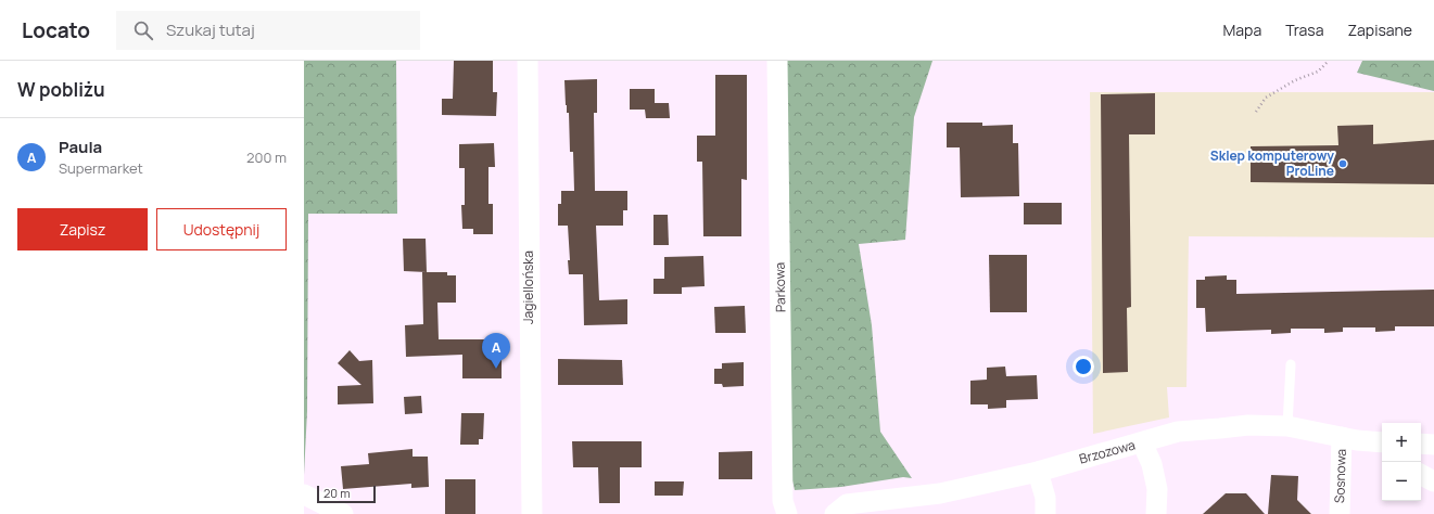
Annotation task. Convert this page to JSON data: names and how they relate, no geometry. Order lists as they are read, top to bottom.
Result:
{
  "streets": {
    "street": [
      "Jagiellońska",
      "Parkowa",
      "Brzozowa",
      "Sosnowa"
    ]
  },
  "crossings": [
    ["Brzozowa", "Sosnowa"]
  ],
  "places": ["Sklep komputerowy ProLine"],
  "scale_bar": "20 m",
  "page": {
    "header": "Locato",
    "search": "Szukaj tutaj",
    "nav": ["Mapa", "Trasa", "Zapisane"],
    "heading": "W pobliżu",
    "list": [
      {
        "mark": "A",
        "name": "Paula",
        "note": "Supermarket",
        "value": "200 m"
      }
    ],
    "buttons": ["Zapisz", "Udostępnij"],
    "pins": "A",
    "map_buttons": ["+", "−"],
    "scale": "20 m"
  }
}
